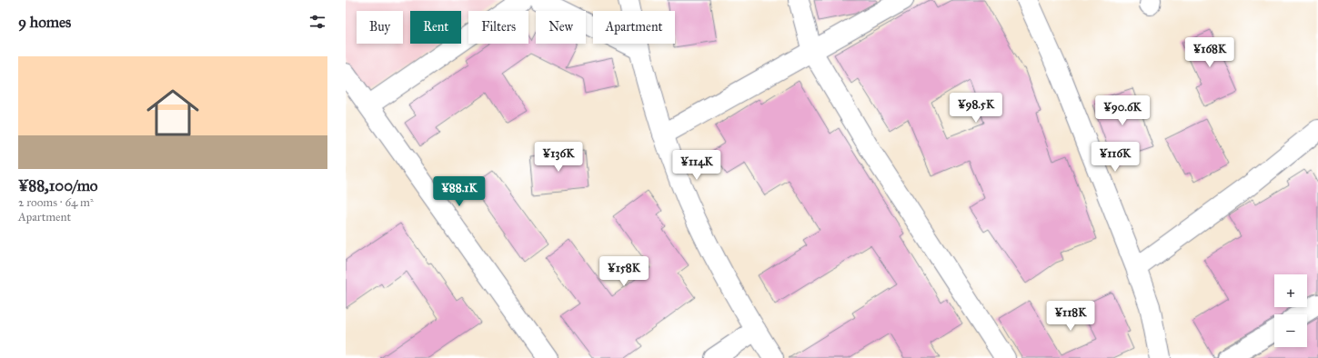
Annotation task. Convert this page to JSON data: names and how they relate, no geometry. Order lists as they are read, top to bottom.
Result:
{
  "page": {
    "heading": "9 homes",
    "chip": [
      "Buy",
      "Rent",
      "Filters",
      "New",
      "Apartment"
    ],
    "price": [
      "¥168K",
      "¥98.5K",
      "¥90.6K",
      "¥136K",
      "¥116K",
      "¥114K",
      "¥88.1K",
      "¥158K",
      "¥118K"
    ],
    "list": [
      {
        "name": "¥88,100/mo",
        "note": "2 rooms · 64 m² · Apartment"
      }
    ],
    "map_buttons": ["+", "−"]
  }
}
